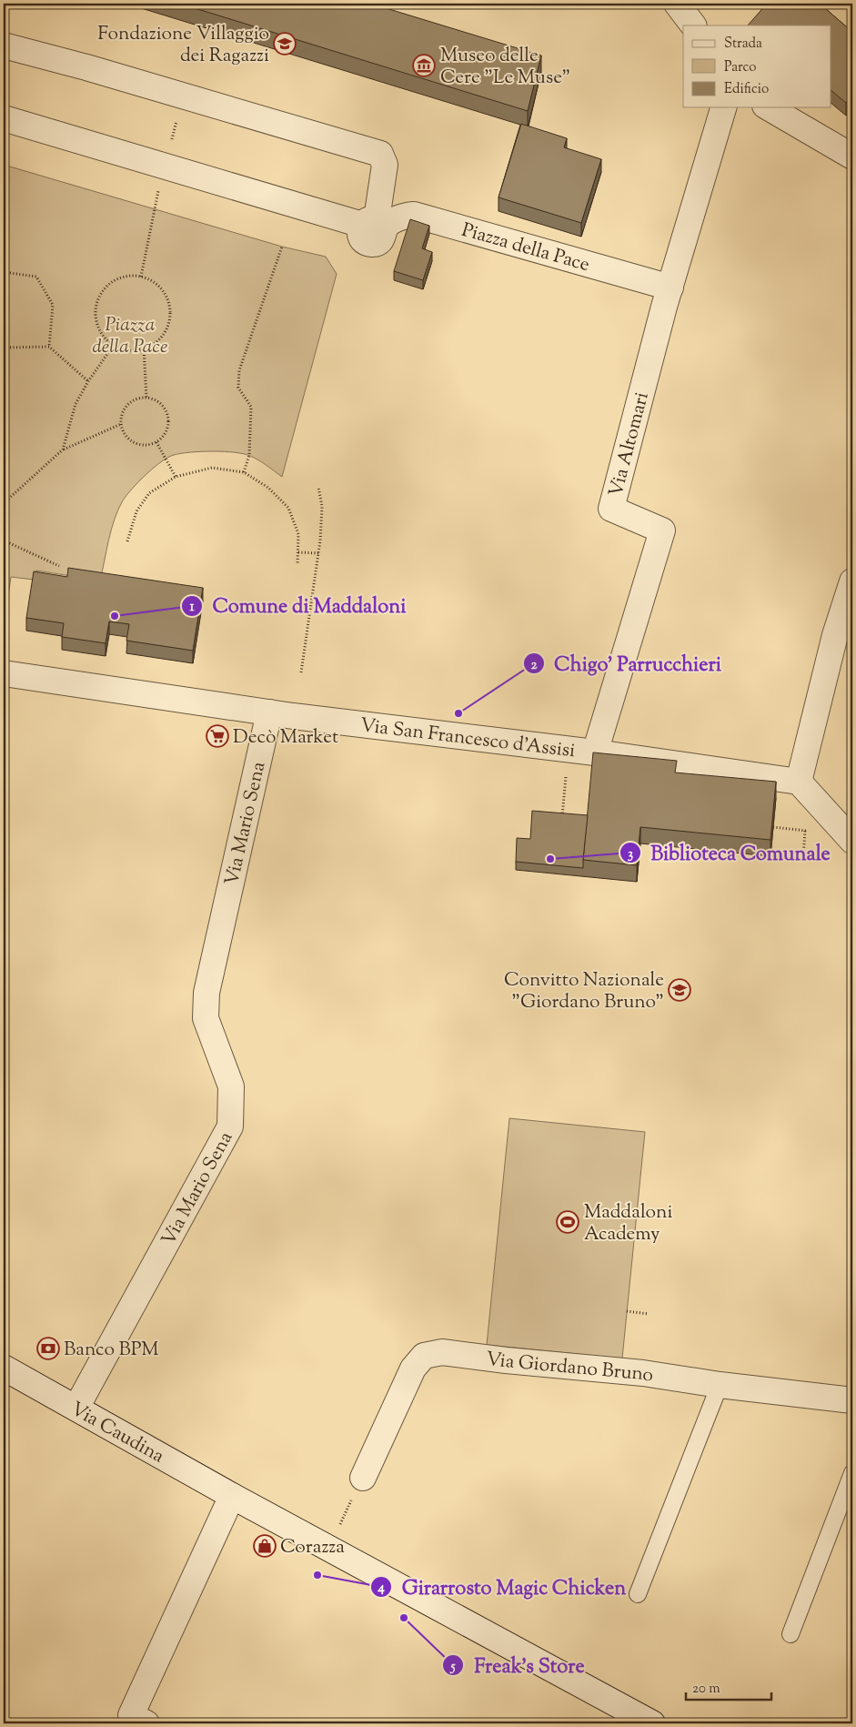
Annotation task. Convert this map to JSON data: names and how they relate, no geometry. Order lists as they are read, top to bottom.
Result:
{
  "streets": {
    "street": [
      "Piazza della Pace",
      "Via Altomari",
      "Via San Francesco d'Assisi",
      "Via Mario Sena",
      "Via Giordano Bruno",
      "Via Caudina"
    ]
  },
  "crossings": [
    ["Piazza della Pace", "Via Altomari"],
    ["Via Altomari", "Via San Francesco d'Assisi"],
    ["Via San Francesco d'Assisi", "Via Mario Sena"],
    ["Via Mario Sena", "Via Caudina"]
  ],
  "parks": ["Piazza della Pace"],
  "places": {
    "school or university": ["Fondazione Villaggio dei Ragazzi", "Convitto Nazionale \"Giordano Bruno\""],
    "museum": ["Museo delle Cere \"Le Muse\""],
    "other": [
      "Comune di Maddaloni",
      "Chigo' Parrucchieri",
      "Biblioteca Comunale",
      "Girarrosto Magic Chicken",
      "Freak's Store"
    ],
    "supermarket": ["Decò Market"],
    "sports": ["Maddaloni Academy"],
    "bank": ["Banco BPM"],
    "shop": ["Corazza"]
  },
  "legend": ["Strada", "Parco", "Edificio"],
  "scale_bar": "20 m"
}
